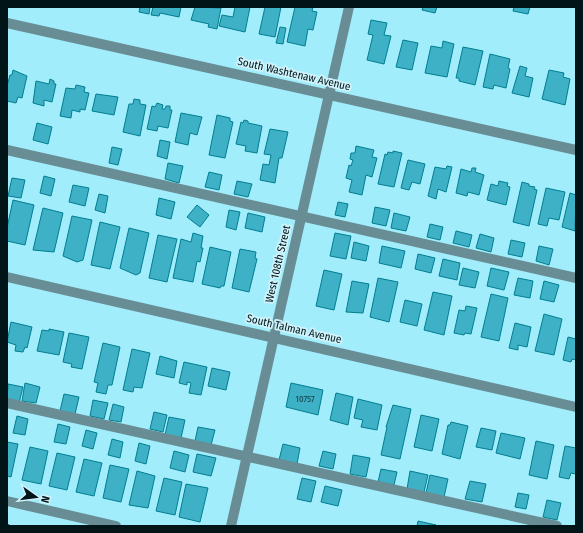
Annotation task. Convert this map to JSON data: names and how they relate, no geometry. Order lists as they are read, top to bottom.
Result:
{
  "streets": {
    "street": ["South Washtenaw Avenue", "West 108th Street", "South Talman Avenue"]
  },
  "crossings": [
    ["South Washtenaw Avenue", "West 108th Street"],
    ["West 108th Street", "South Talman Avenue"]
  ],
  "house_numbers": ["10757"],
  "north": "right"
}
